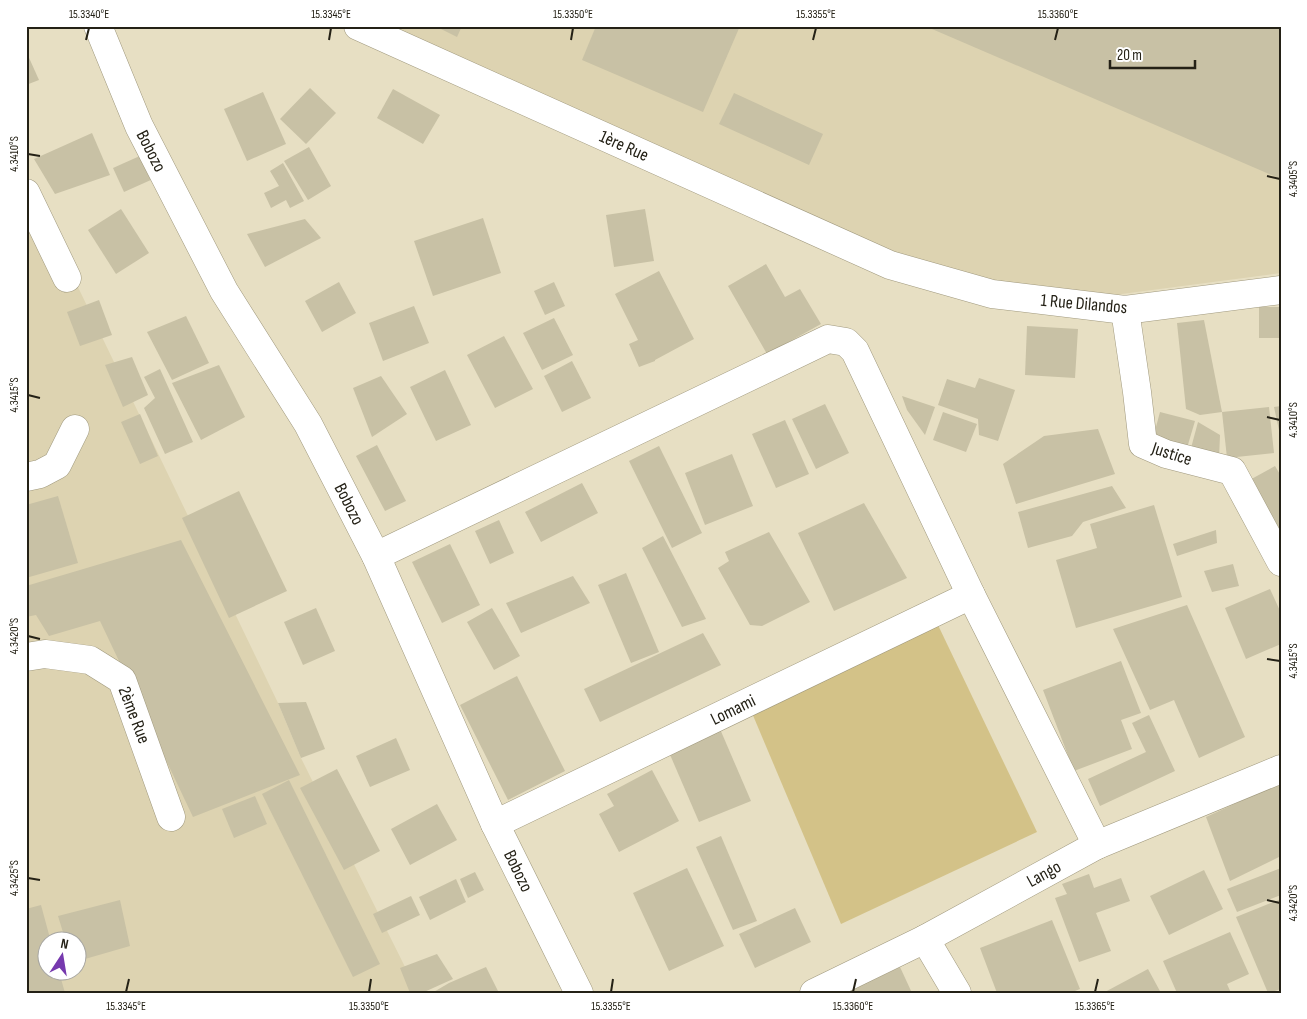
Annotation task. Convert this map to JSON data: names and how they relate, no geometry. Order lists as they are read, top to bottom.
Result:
{
  "streets": {
    "street": [
      "1ère Rue",
      "Bobozo",
      "1 Rue Dilandos",
      "Justice",
      "Lomami",
      "2ème Rue",
      "Lango"
    ]
  },
  "crossings": [
    ["1ère Rue", "1 Rue Dilandos"],
    ["Bobozo", "Lomami"],
    ["1 Rue Dilandos", "Justice"]
  ],
  "scale_bar": "20 m",
  "north": "top",
  "coordinates": [
    "15.3340°E",
    "15.3345°E",
    "15.3350°E",
    "15.3355°E",
    "15.3360°E",
    "4.3410°S",
    "4.3405°S",
    "4.3415°S",
    "4.3420°S",
    "4.3425°S",
    "15.3365°E"
  ]
}
